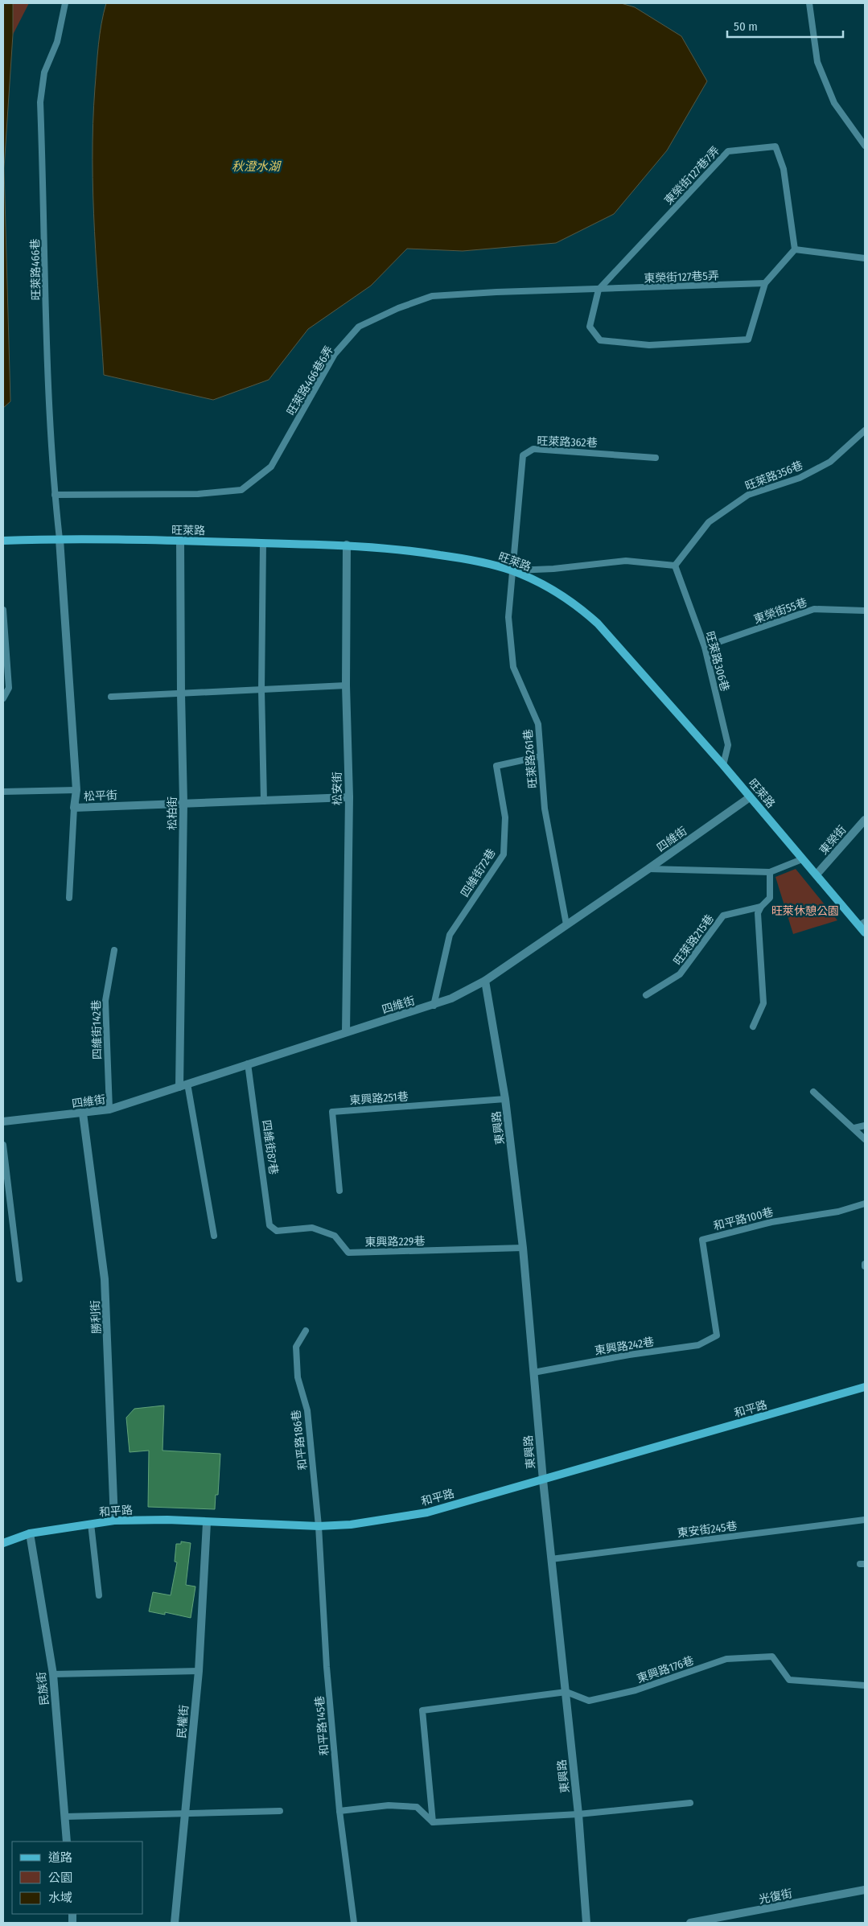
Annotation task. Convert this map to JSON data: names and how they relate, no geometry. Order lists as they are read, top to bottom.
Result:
{
  "streets": {
    "street": [
      "旺萊路",
      "松安街",
      "松平街",
      "松柏街",
      "四維街",
      "東榮街",
      "東興路",
      "勝利街",
      "和平路",
      "民族街",
      "民權街",
      "光復街"
    ],
    "lane": [
      "東榮街127巷7弄",
      "旺萊路466巷",
      "東榮街127巷5弄",
      "旺萊路466巷6弄",
      "旺萊路362巷",
      "旺萊路356巷",
      "東榮街55巷",
      "旺萊路306巷",
      "旺萊路261巷",
      "四維街72巷",
      "旺萊路215巷",
      "四維街142巷",
      "東興路251巷",
      "四維街87巷",
      "和平路100巷",
      "東興路229巷",
      "東興路242巷",
      "和平路186巷",
      "東安街245巷",
      "東興路176巷",
      "和平路145巷"
    ]
  },
  "crossings": [
    ["東榮街127巷7弄", "東榮街127巷5弄"],
    ["東榮街127巷7弄", "旺萊路466巷6弄"],
    ["旺萊路466巷", "旺萊路466巷6弄"],
    ["旺萊路466巷", "旺萊路"],
    ["旺萊路466巷", "松平街"],
    ["東榮街127巷5弄", "旺萊路466巷6弄"],
    ["旺萊路362巷", "旺萊路"],
    ["旺萊路362巷", "旺萊路261巷"],
    ["旺萊路356巷", "旺萊路306巷"],
    ["旺萊路", "旺萊路306巷"],
    ["旺萊路", "旺萊路261巷"],
    ["旺萊路", "松安街"],
    ["旺萊路", "松平街"],
    ["旺萊路", "松柏街"],
    ["旺萊路", "四維街"],
    ["旺萊路", "東榮街"],
    ["東榮街55巷", "旺萊路306巷"],
    ["旺萊路261巷", "四維街"],
    ["旺萊路261巷", "四維街72巷"],
    ["松安街", "松平街"],
    ["松安街", "四維街"],
    ["松平街", "松柏街"],
    ["松柏街", "四維街"],
    ["四維街", "四維街72巷"],
    ["四維街", "四維街142巷"],
    ["四維街", "東興路"],
    ["四維街", "四維街87巷"],
    ["四維街", "勝利街"],
    ["東興路251巷", "東興路"],
    ["東興路", "東興路229巷"],
    ["東興路", "東興路242巷"],
    ["東興路", "和平路"],
    ["東興路", "東安街245巷"],
    ["東興路", "東興路176巷"],
    ["四維街87巷", "東興路229巷"],
    ["和平路100巷", "東興路242巷"],
    ["勝利街", "和平路"],
    ["和平路", "和平路186巷"],
    ["和平路", "民族街"],
    ["和平路", "民權街"],
    ["和平路", "和平路145巷"],
    ["和平路186巷", "和平路145巷"]
  ],
  "water": ["秋澄水湖"],
  "parks": ["旺萊休憩公園"],
  "legend": ["道路", "公園", "水域"],
  "scale_bar": "50 m"
}
